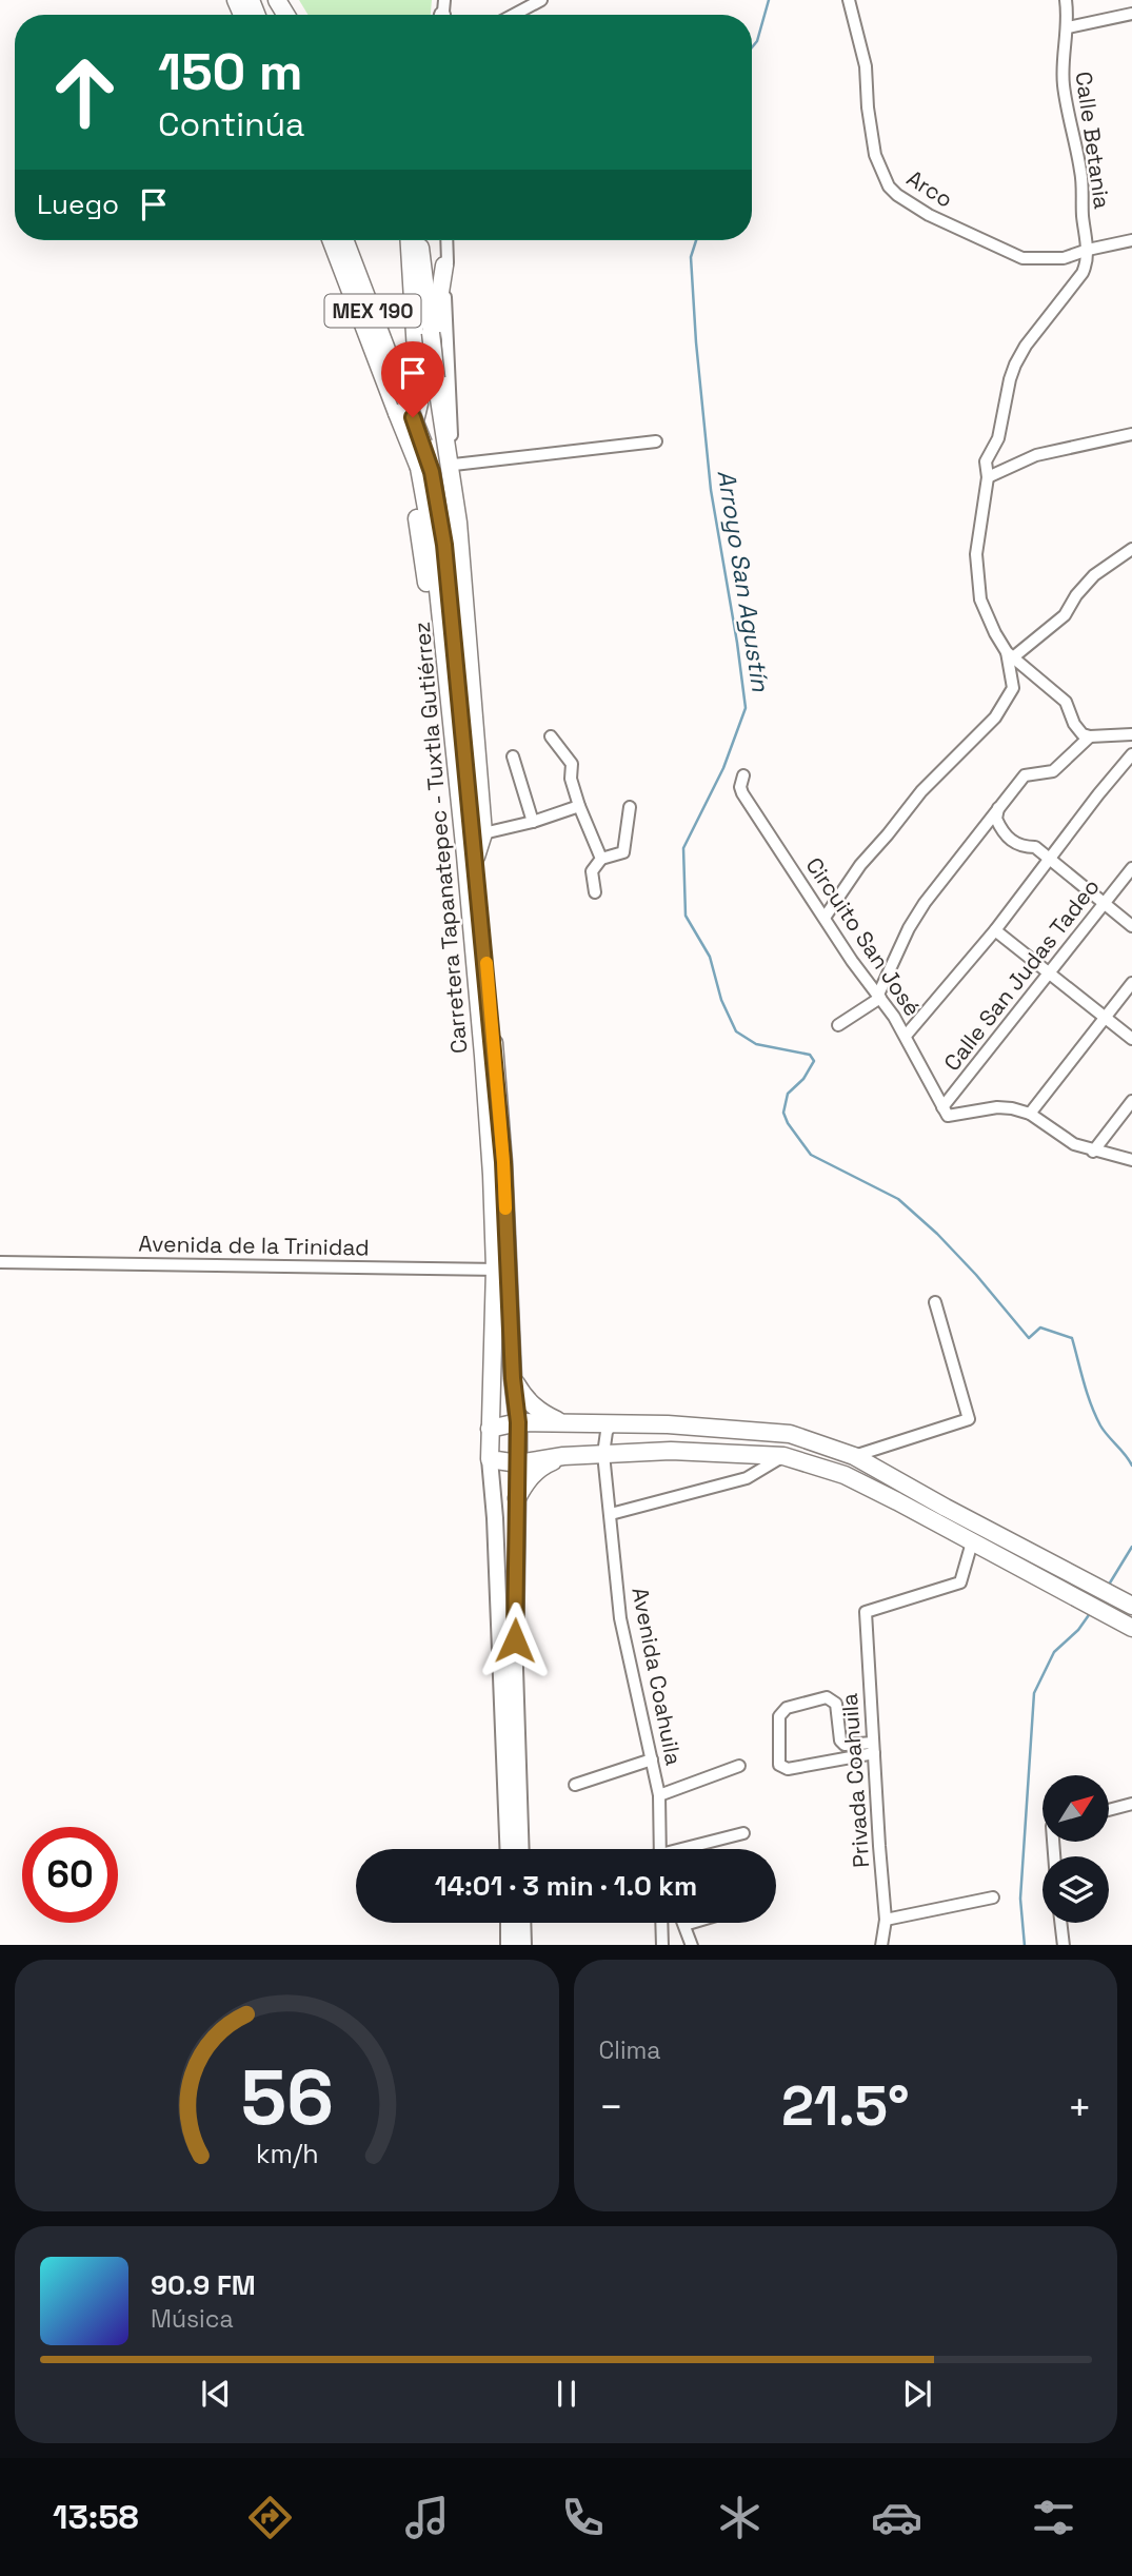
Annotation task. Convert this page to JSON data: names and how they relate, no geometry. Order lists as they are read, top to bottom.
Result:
{
  "streets": {
    "highway": ["MEX 190", "Carretera Tapanatepec - Tuxtla Gutiérrez"],
    "street": [
      "Calle Betania",
      "Arco",
      "Circuito San José",
      "Calle San Judas Tadeo",
      "Avenida de la Trinidad",
      "Avenida Coahuila",
      "Privada Coahuila"
    ]
  },
  "crossings": [
    ["Calle Betania", "Arco"],
    ["MEX 190", "Carretera Tapanatepec - Tuxtla Gutiérrez"],
    ["Carretera Tapanatepec - Tuxtla Gutiérrez", "Avenida de la Trinidad"],
    ["Circuito San José", "Calle San Judas Tadeo"]
  ],
  "water": ["Arroyo San Agustín"],
  "north": "top right",
  "page": {
    "turn": ["150 m", "Continúa"],
    "then": "Luego",
    "limit": "60",
    "trip": "14:01 · 3 min · 1.0 km",
    "tile": "Clima",
    "heat": ["−", "21.5°", "+"],
    "song": ["90.9 FM", "Música"],
    "tabs": "13:58",
    "gauge": ["56", "km/h"]
  }
}
